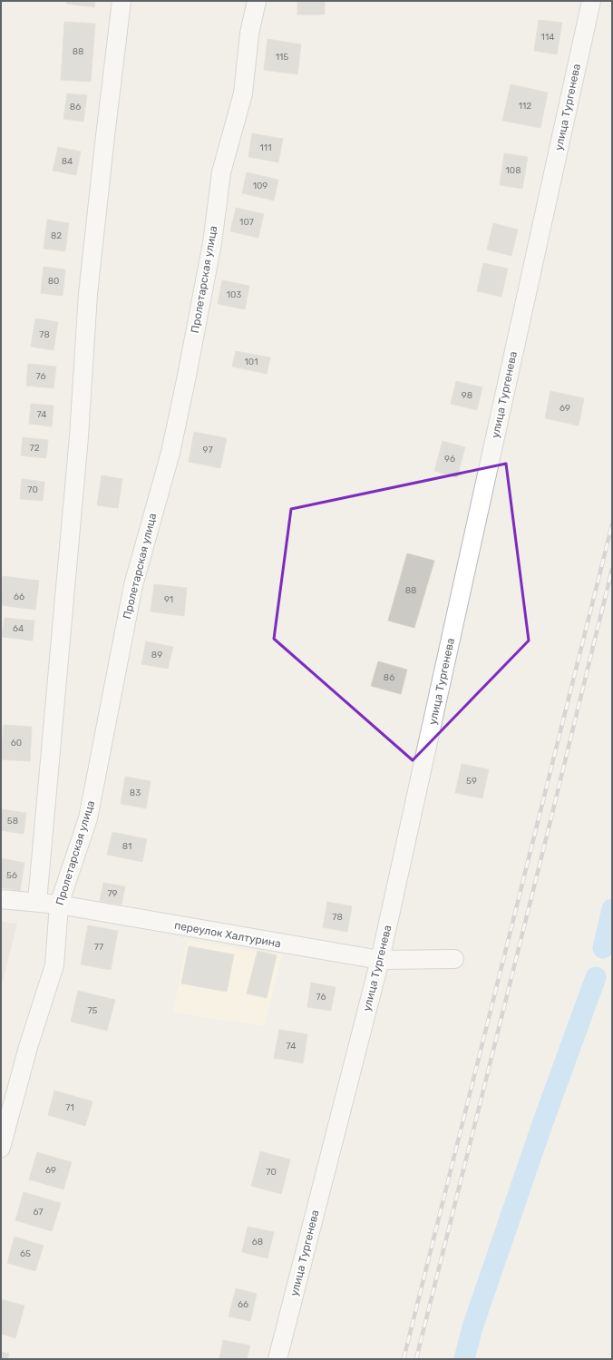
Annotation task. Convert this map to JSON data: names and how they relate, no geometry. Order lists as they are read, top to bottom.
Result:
{
  "streets": {
    "street": ["улица Тургенева", "Пролетарская улица", "переулок Халтурина"]
  },
  "crossings": [
    ["улица Тургенева", "переулок Халтурина"],
    ["Пролетарская улица", "переулок Халтурина"]
  ],
  "house_numbers": [
    "114",
    "88",
    "115",
    "112",
    "86",
    "111",
    "84",
    "108",
    "109",
    "107",
    "82",
    "80",
    "103",
    "78",
    "101",
    "76",
    "98",
    "69",
    "74",
    "72",
    "97",
    "96",
    "70",
    "88",
    "66",
    "91",
    "64",
    "89",
    "86",
    "60",
    "59",
    "83",
    "58",
    "81",
    "56",
    "79",
    "78",
    "77",
    "76",
    "75",
    "74",
    "71",
    "69",
    "70",
    "67",
    "68",
    "65",
    "66"
  ]
}
